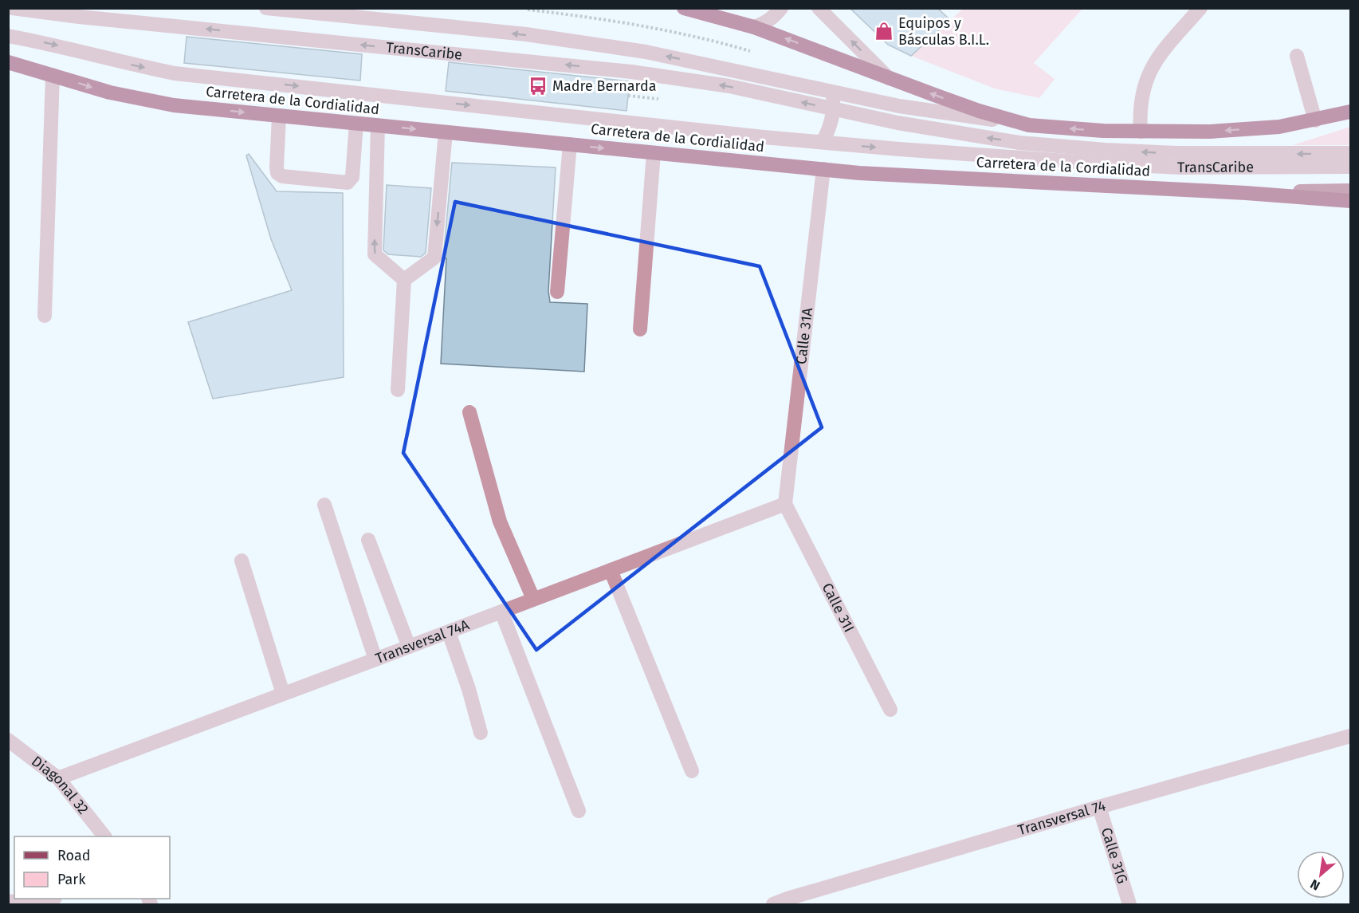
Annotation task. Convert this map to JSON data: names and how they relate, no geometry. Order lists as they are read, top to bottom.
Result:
{
  "streets": {
    "highway": ["Carretera de la Cordialidad"],
    "street": [
      "TransCaribe",
      "Calle 31A",
      "Calle 31I",
      "Transversal 74A",
      "Diagonal 32",
      "Transversal 74",
      "Calle 31G"
    ]
  },
  "crossings": [
    ["Carretera de la Cordialidad", "Calle 31A"],
    ["Calle 31A", "Calle 31I"],
    ["Calle 31A", "Transversal 74A"],
    ["Calle 31I", "Transversal 74A"],
    ["Transversal 74A", "Diagonal 32"],
    ["Transversal 74", "Calle 31G"]
  ],
  "places": {
    "shop": ["Equipos y Básculas B.I.L."],
    "bus stop": ["Madre Bernarda"]
  },
  "legend": ["Road", "Park"],
  "north": "bottom left"
}
